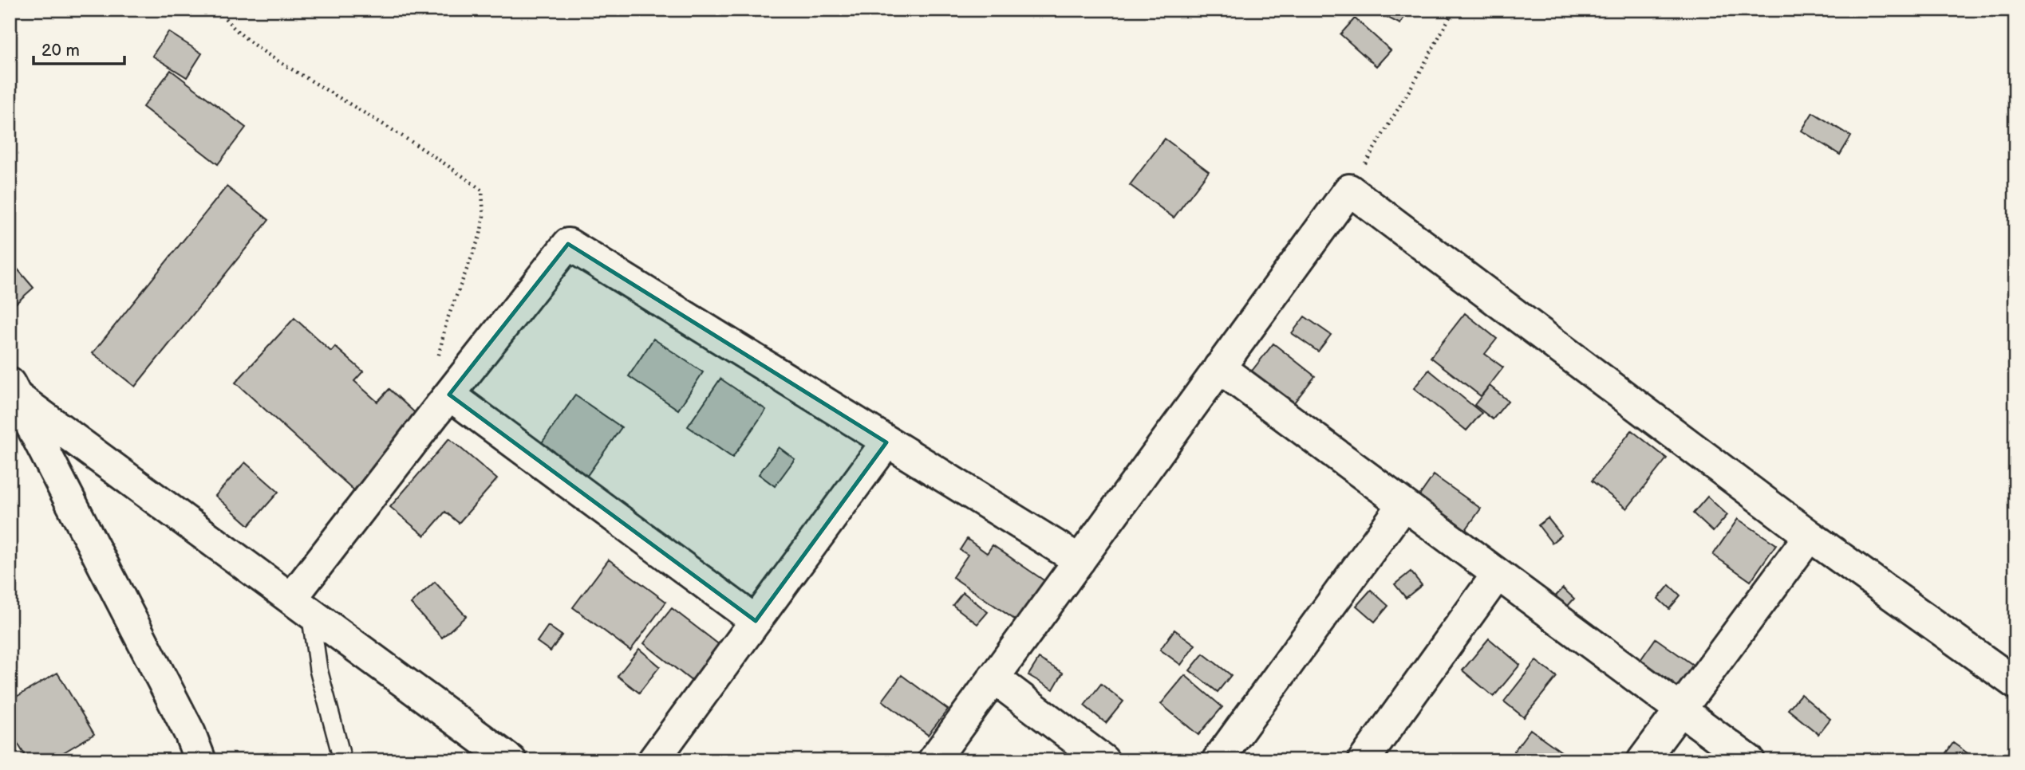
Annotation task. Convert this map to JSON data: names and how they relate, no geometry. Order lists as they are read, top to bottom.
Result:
{
  "scale_bar": "20 m"
}
